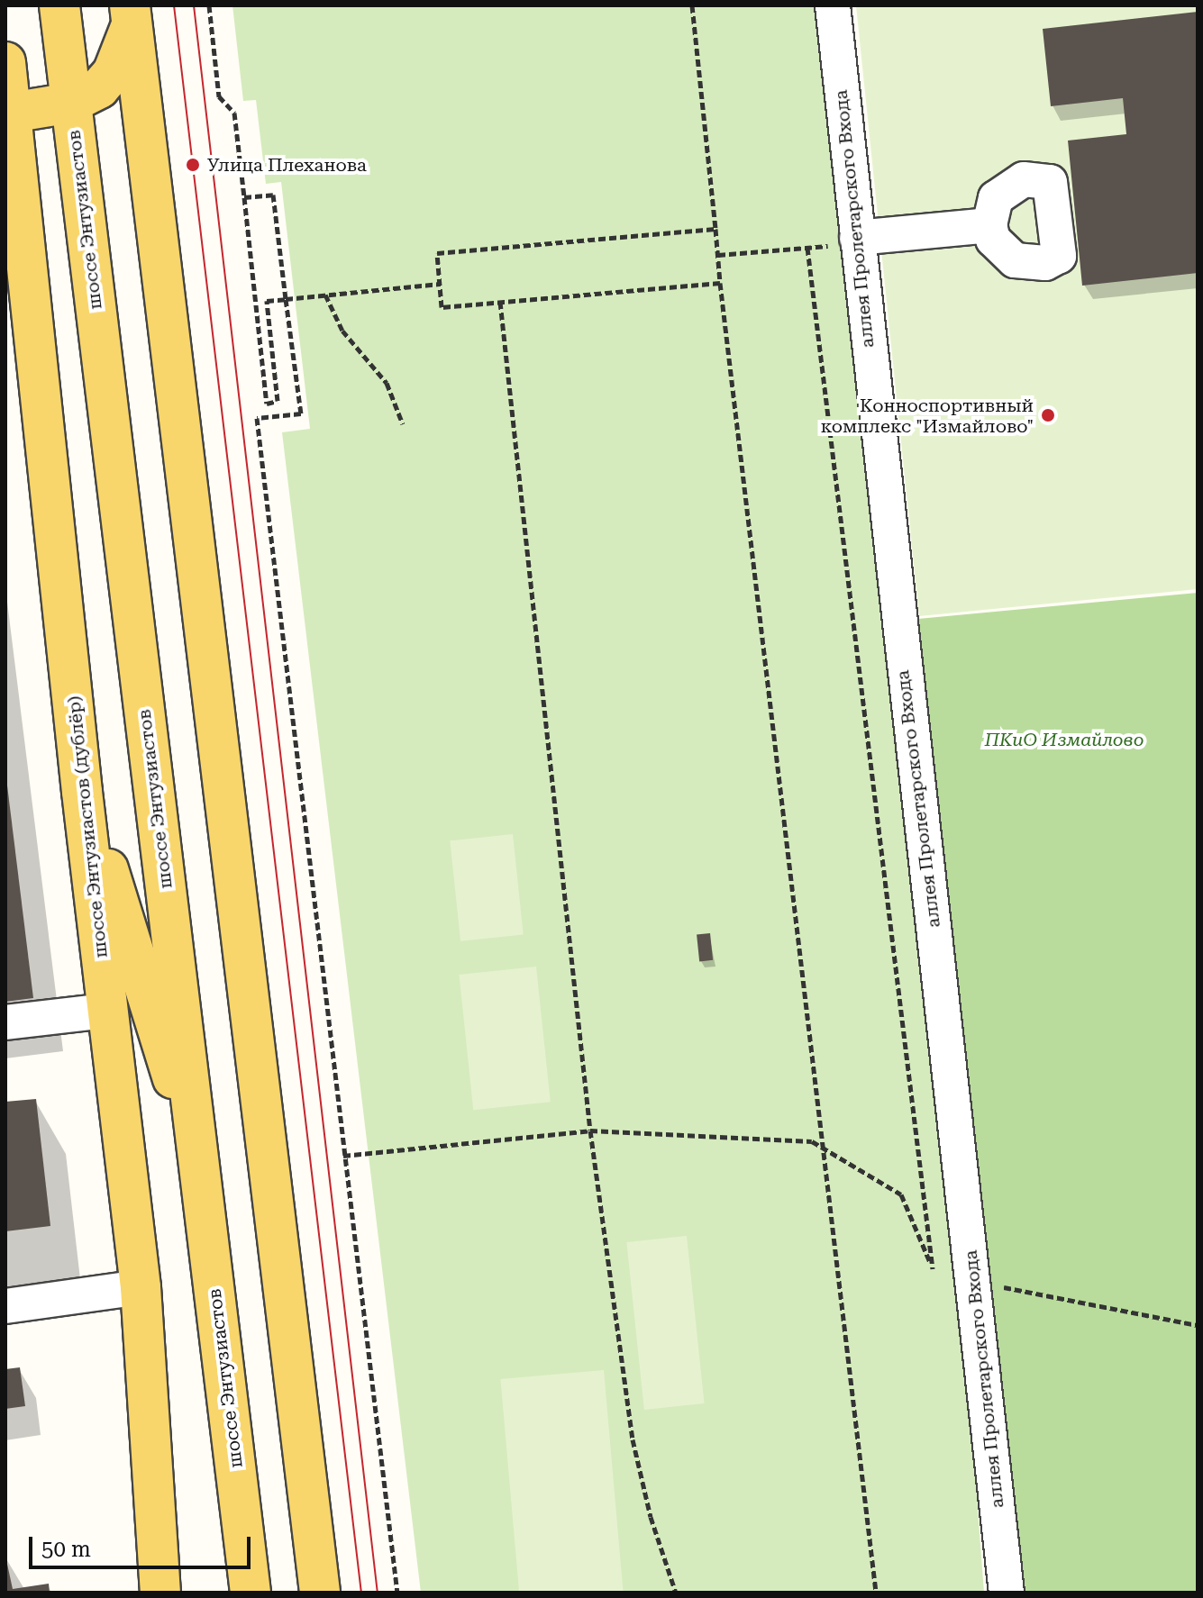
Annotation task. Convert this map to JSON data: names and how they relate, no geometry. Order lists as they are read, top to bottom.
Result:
{
  "streets": {
    "main road": ["шоссе Энтузиастов", "шоссе Энтузиастов (дублёр)"],
    "street": ["аллея Пролетарского Входа"]
  },
  "parks": ["ПКиО Измайлово"],
  "places": ["Улица Плеханова", "Конноспортивный комплекс \"Измайлово\""],
  "scale_bar": "50 m"
}
